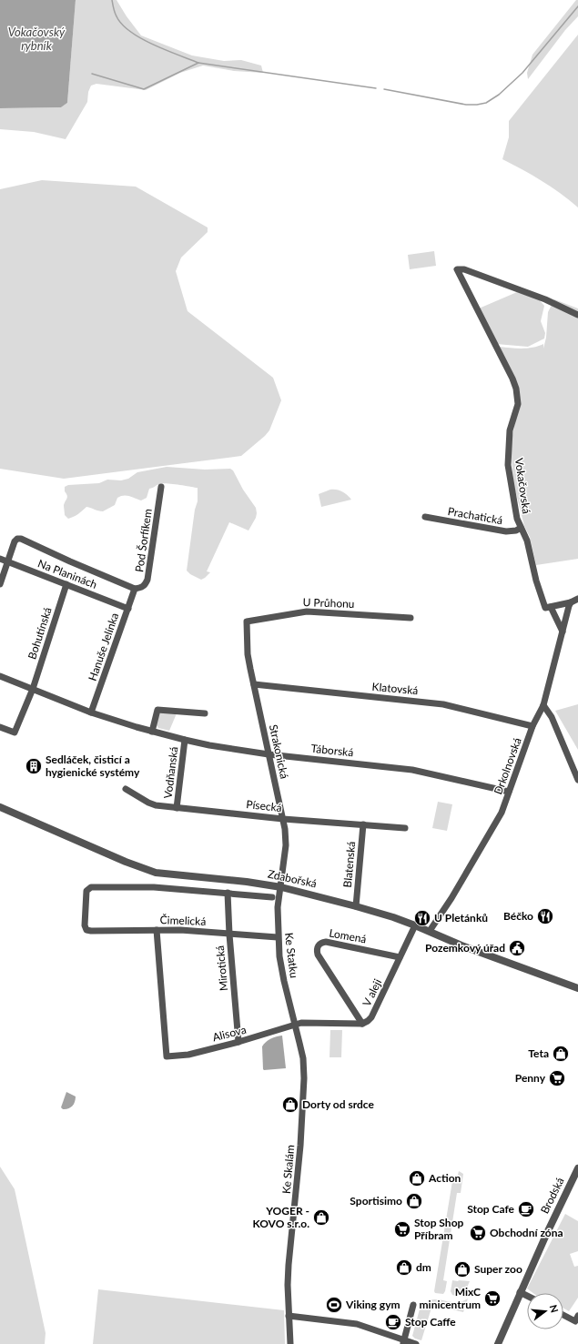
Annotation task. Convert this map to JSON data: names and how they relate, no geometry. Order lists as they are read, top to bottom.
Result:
{
  "streets": {
    "street": [
      "Vokačovská",
      "Prachatická",
      "Pod Šorfíkem",
      "Na Planinách",
      "U Průhonu",
      "Bohutínská",
      "Hanuše Jelínka",
      "Klatovská",
      "Táborská",
      "Strakonická",
      "Drkolnovská",
      "Vodňanská",
      "Písecká",
      "Blatenská",
      "Zdabořská",
      "Čimelická",
      "Lomená",
      "Ke Statku",
      "Mirotická",
      "V aleji",
      "Alisova",
      "Ke Skalám",
      "Brodská"
    ]
  },
  "crossings": [
    ["Vokačovská", "Prachatická"],
    ["Vokačovská", "Drkolnovská"],
    ["Pod Šorfíkem", "Hanuše Jelínka"],
    ["Na Planinách", "Bohutínská"],
    ["Na Planinách", "Hanuše Jelínka"],
    ["U Průhonu", "Strakonická"],
    ["Bohutínská", "Táborská"],
    ["Hanuše Jelínka", "Táborská"],
    ["Klatovská", "Strakonická"],
    ["Klatovská", "Drkolnovská"],
    ["Táborská", "Strakonická"],
    ["Táborská", "Drkolnovská"],
    ["Táborská", "Vodňanská"],
    ["Strakonická", "Písecká"],
    ["Strakonická", "Zdabořská"],
    ["Strakonická", "Ke Statku"],
    ["Drkolnovská", "Zdabořská"],
    ["Vodňanská", "Písecká"],
    ["Písecká", "Blatenská"],
    ["Blatenská", "Zdabořská"],
    ["Zdabořská", "Čimelická"],
    ["Zdabořská", "Ke Statku"],
    ["Zdabořská", "Mirotická"],
    ["Zdabořská", "V aleji"],
    ["Čimelická", "Ke Statku"],
    ["Čimelická", "Mirotická"],
    ["Čimelická", "Alisova"],
    ["Lomená", "V aleji"],
    ["Ke Statku", "Alisova"],
    ["Ke Statku", "Ke Skalám"],
    ["Mirotická", "Alisova"],
    ["Alisova", "Ke Skalám"]
  ],
  "water": ["Vokačovský rybník"],
  "places": {
    "building": ["Sedláček, čisticí a hygienické systémy"],
    "restaurant": ["Béčko", "U Pletánků"],
    "public building": ["Pozemkový úřad"],
    "shop": [
      "Teta",
      "Dorty od srdce",
      "Action",
      "Sportisimo",
      "YOGER - KOVO s.r.o.",
      "dm",
      "Super zoo"
    ],
    "supermarket": [
      "Penny",
      "Stop Shop Příbram",
      "Obchodní zóna",
      "MixC minicentrum"
    ],
    "cafe": ["Stop Cafe", "Stop Caffe"],
    "sports": ["Viking gym"]
  },
  "north": "right"
}
